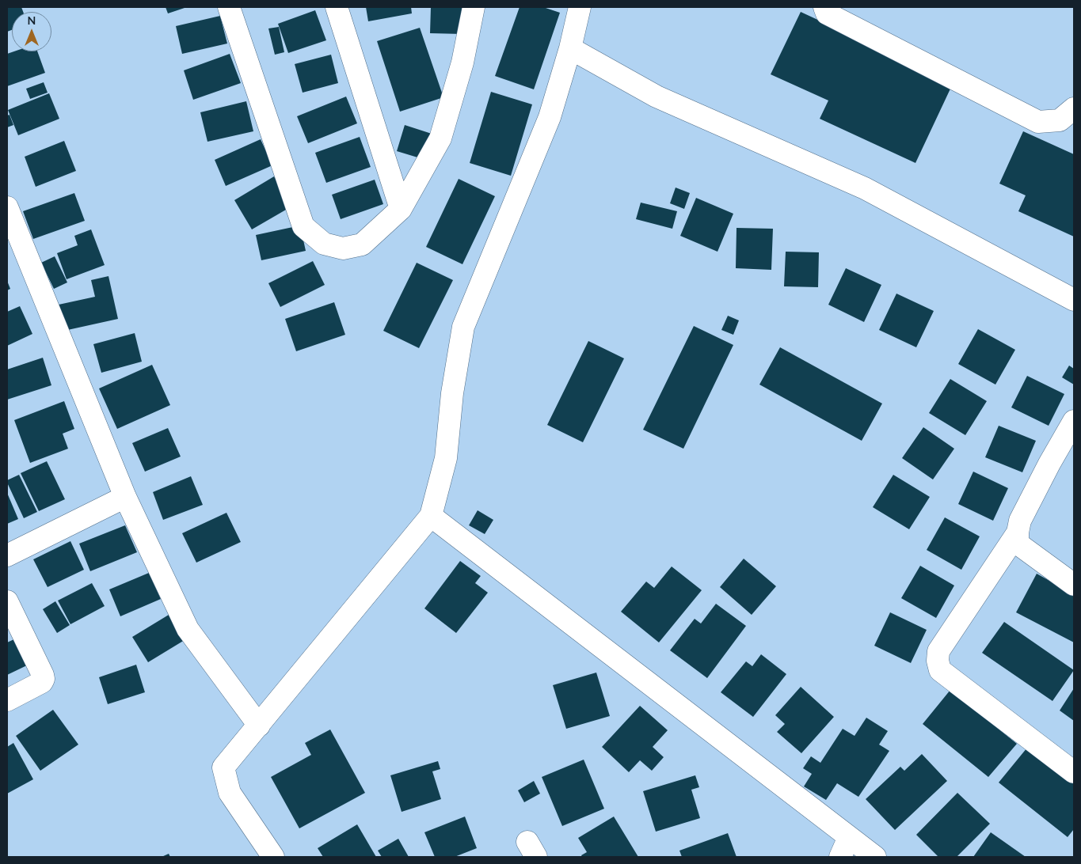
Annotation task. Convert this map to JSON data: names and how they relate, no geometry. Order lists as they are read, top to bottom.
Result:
{
  "north": "top"
}
